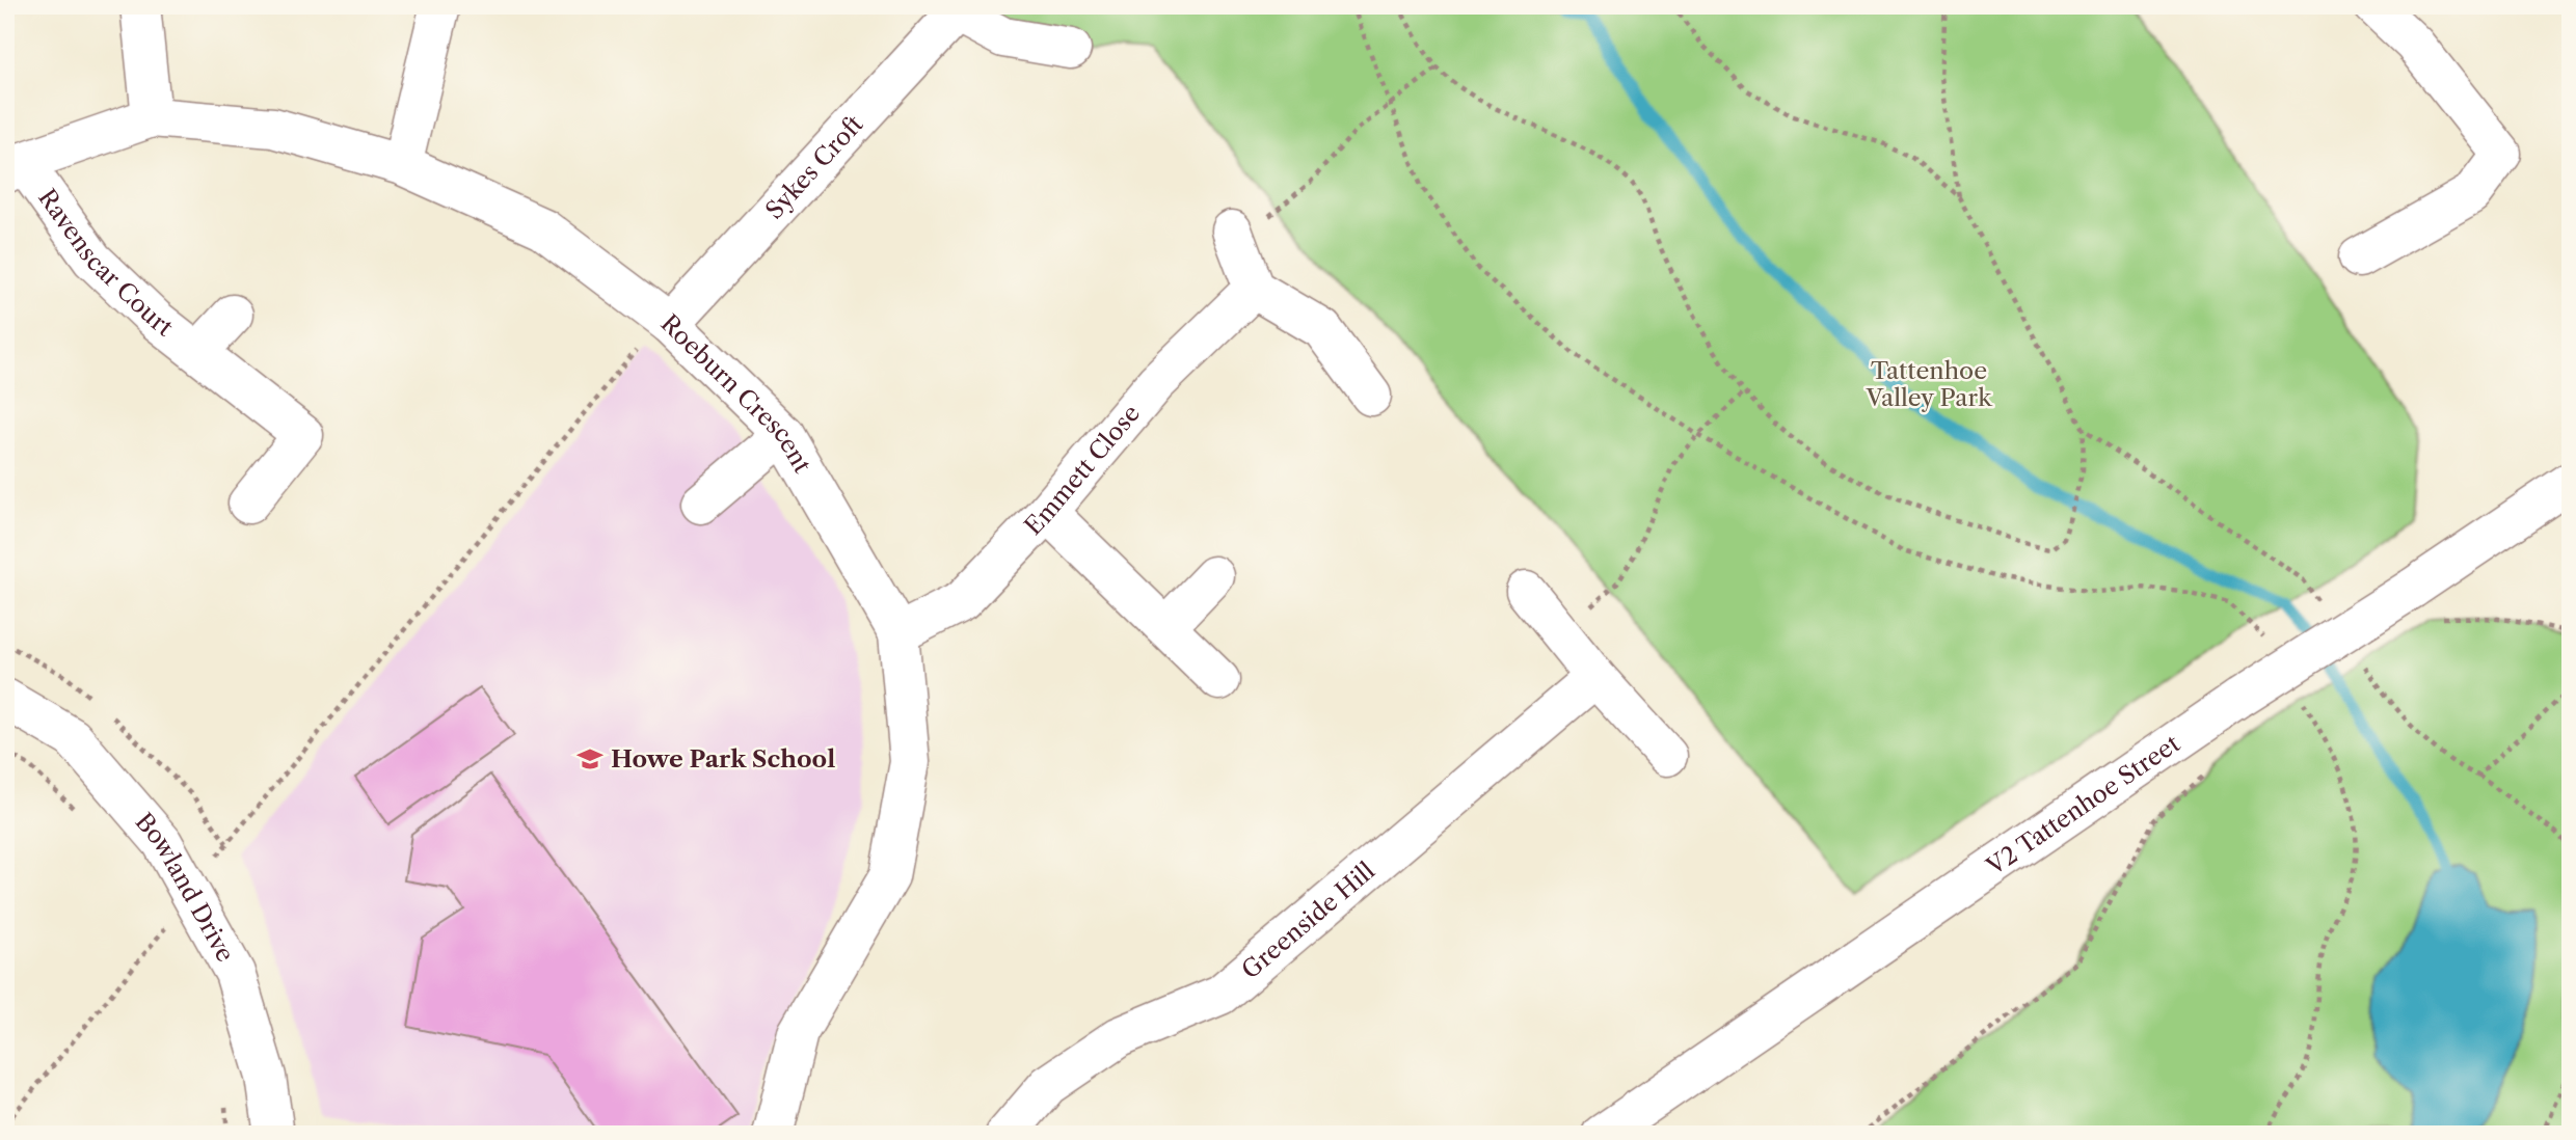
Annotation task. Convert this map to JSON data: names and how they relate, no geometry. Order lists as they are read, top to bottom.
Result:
{
  "streets": {
    "street": [
      "Sykes Croft",
      "Ravenscar Court",
      "Roeburn Crescent",
      "Emmett Close",
      "V2 Tattenhoe Street",
      "Bowland Drive",
      "Greenside Hill"
    ]
  },
  "crossings": [
    ["Sykes Croft", "Roeburn Crescent"],
    ["Ravenscar Court", "Roeburn Crescent"],
    ["Roeburn Crescent", "Emmett Close"]
  ],
  "parks": ["Tattenhoe Valley Park"],
  "places": {
    "school or university": ["Howe Park School"]
  }
}
